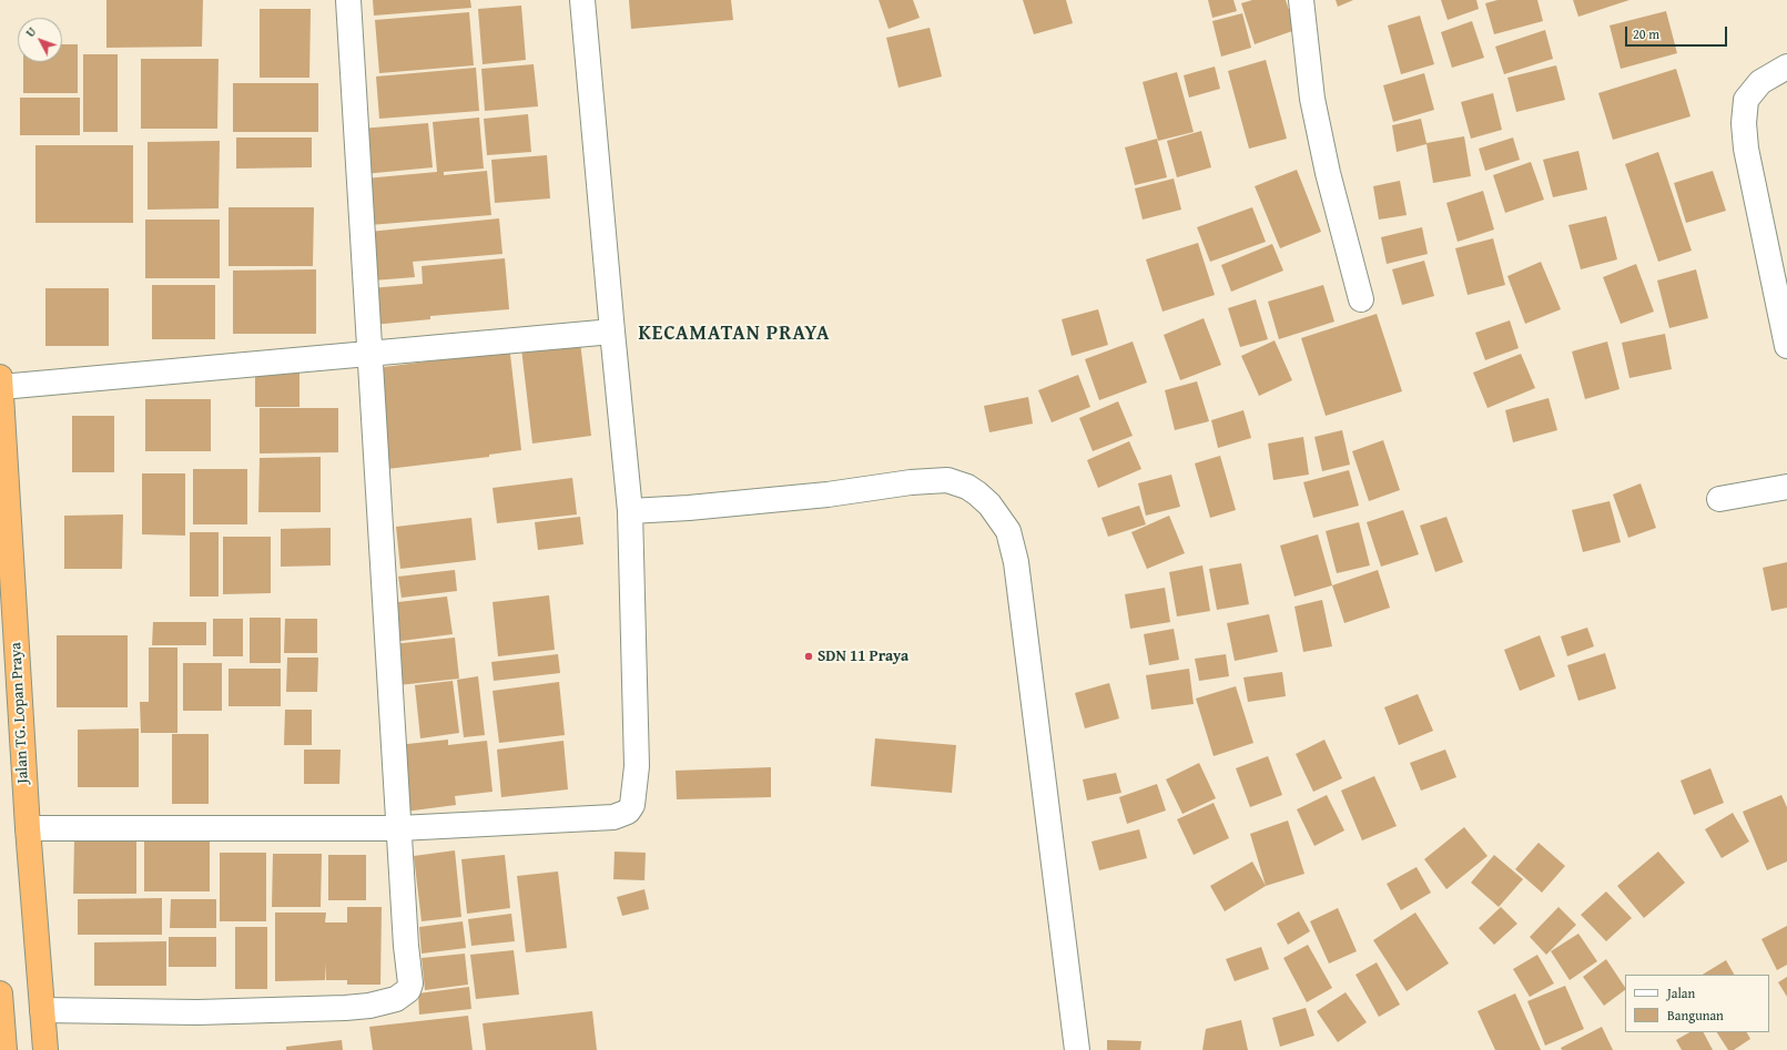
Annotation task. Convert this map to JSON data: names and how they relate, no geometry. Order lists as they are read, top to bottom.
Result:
{
  "streets": {
    "highway": ["Jalan TG. Lopan Praya"]
  },
  "districts": ["KECAMATAN PRAYA"],
  "places": ["SDN 11 Praya"],
  "legend": ["Jalan", "Bangunan"],
  "scale_bar": "20 m",
  "north": "top left"
}
